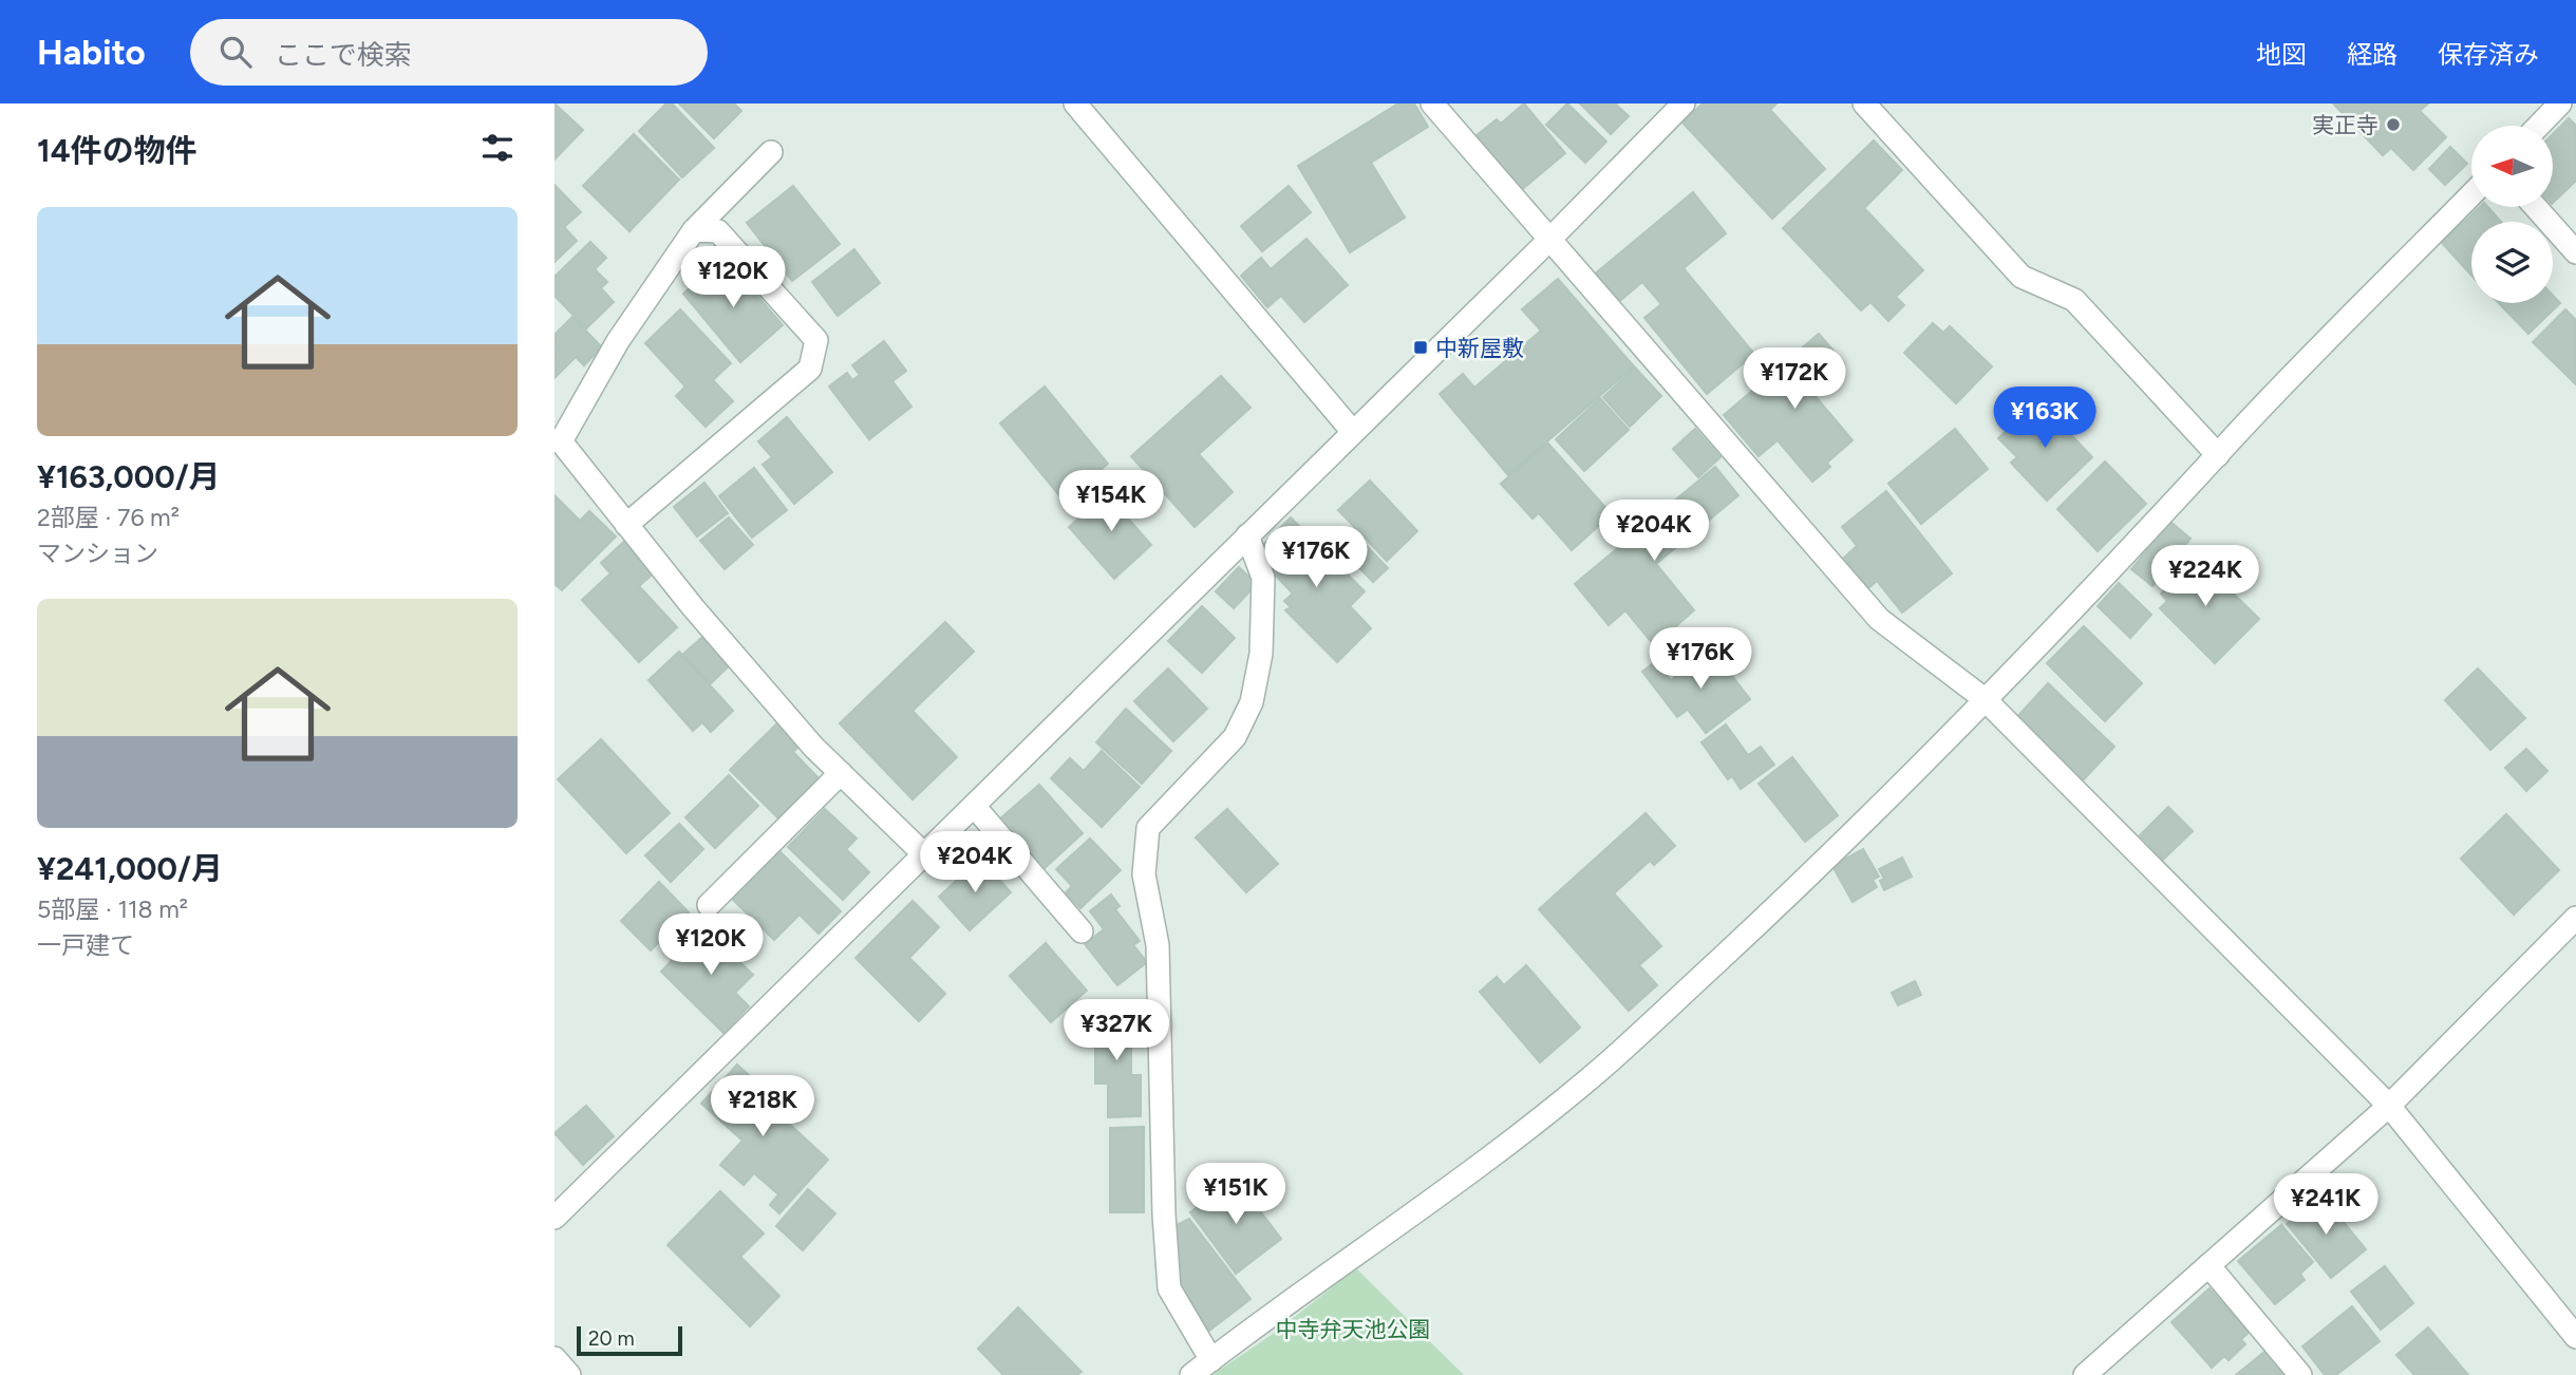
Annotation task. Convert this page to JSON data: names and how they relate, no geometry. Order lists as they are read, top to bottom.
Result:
{
  "parks": ["中寺弁天池公園"],
  "places": {
    "other": ["実正寺"],
    "transit": ["中新屋敷"]
  },
  "scale_bar": "20 m",
  "north": "left",
  "page": {
    "header": "Habito",
    "search": "ここで検索",
    "nav": ["地図", "経路", "保存済み"],
    "heading": "14件の物件",
    "list": [
      {
        "name": "¥163,000/月",
        "note": "2部屋 · 76 m² · マンション"
      },
      {
        "name": "¥241,000/月",
        "note": "5部屋 · 118 m² · 一戸建て"
      }
    ],
    "price": [
      "¥120K",
      "¥172K",
      "¥163K",
      "¥154K",
      "¥204K",
      "¥176K",
      "¥224K",
      "¥176K",
      "¥204K",
      "¥120K",
      "¥327K",
      "¥218K",
      "¥151K",
      "¥241K"
    ],
    "scale": "20 m"
  }
}
